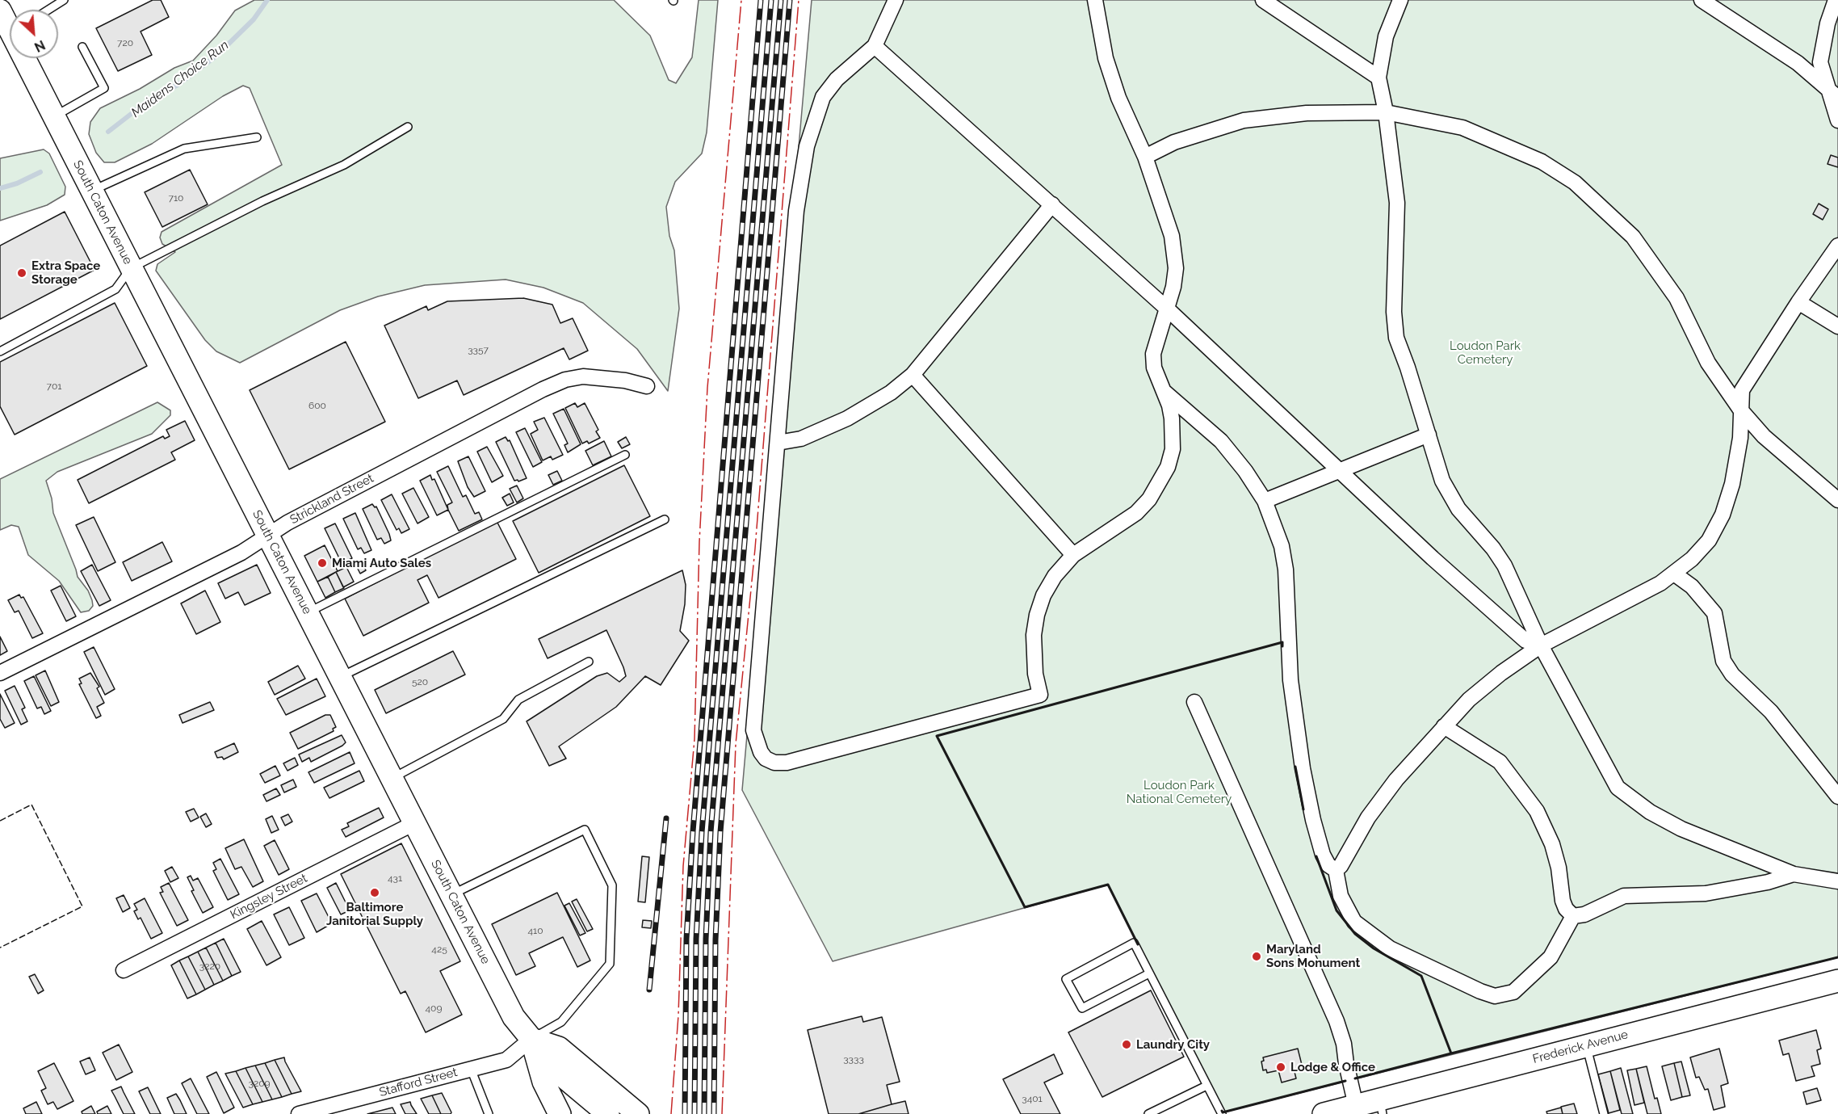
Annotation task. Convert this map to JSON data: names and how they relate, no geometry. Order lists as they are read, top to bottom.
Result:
{
  "streets": {
    "main road": ["South Caton Avenue", "Frederick Avenue"],
    "street": ["Strickland Street", "Kingsley Street", "Stafford Street"]
  },
  "crossings": [
    ["South Caton Avenue", "Strickland Street"],
    ["South Caton Avenue", "Kingsley Street"],
    ["South Caton Avenue", "Stafford Street"]
  ],
  "water": ["Maidens Choice Run"],
  "parks": ["Loudon Park Cemetery", "Loudon Park National Cemetery"],
  "places": [
    "Extra Space Storage",
    "Miami Auto Sales",
    "Baltimore Janitorial Supply",
    "Maryland Sons Monument",
    "Laundry City",
    "Lodge & Office"
  ],
  "house_numbers": [
    "720",
    "710",
    "3357",
    "701",
    "600",
    "520",
    "431",
    "410",
    "425",
    "3220",
    "409",
    "3333",
    "3209",
    "3401"
  ],
  "north": "bottom right"
}
